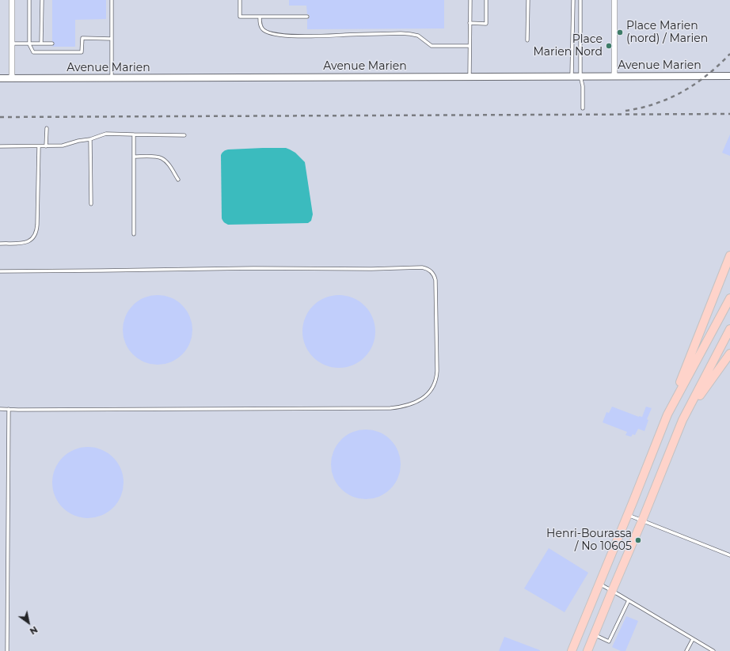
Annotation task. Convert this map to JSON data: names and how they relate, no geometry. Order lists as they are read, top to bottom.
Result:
{
  "streets": {
    "street": ["Avenue Marien"]
  },
  "places": ["Place Marien (nord) / Marien", "Place Marien Nord", "Henri-Bourassa / No 10605"],
  "north": "bottom right"
}
